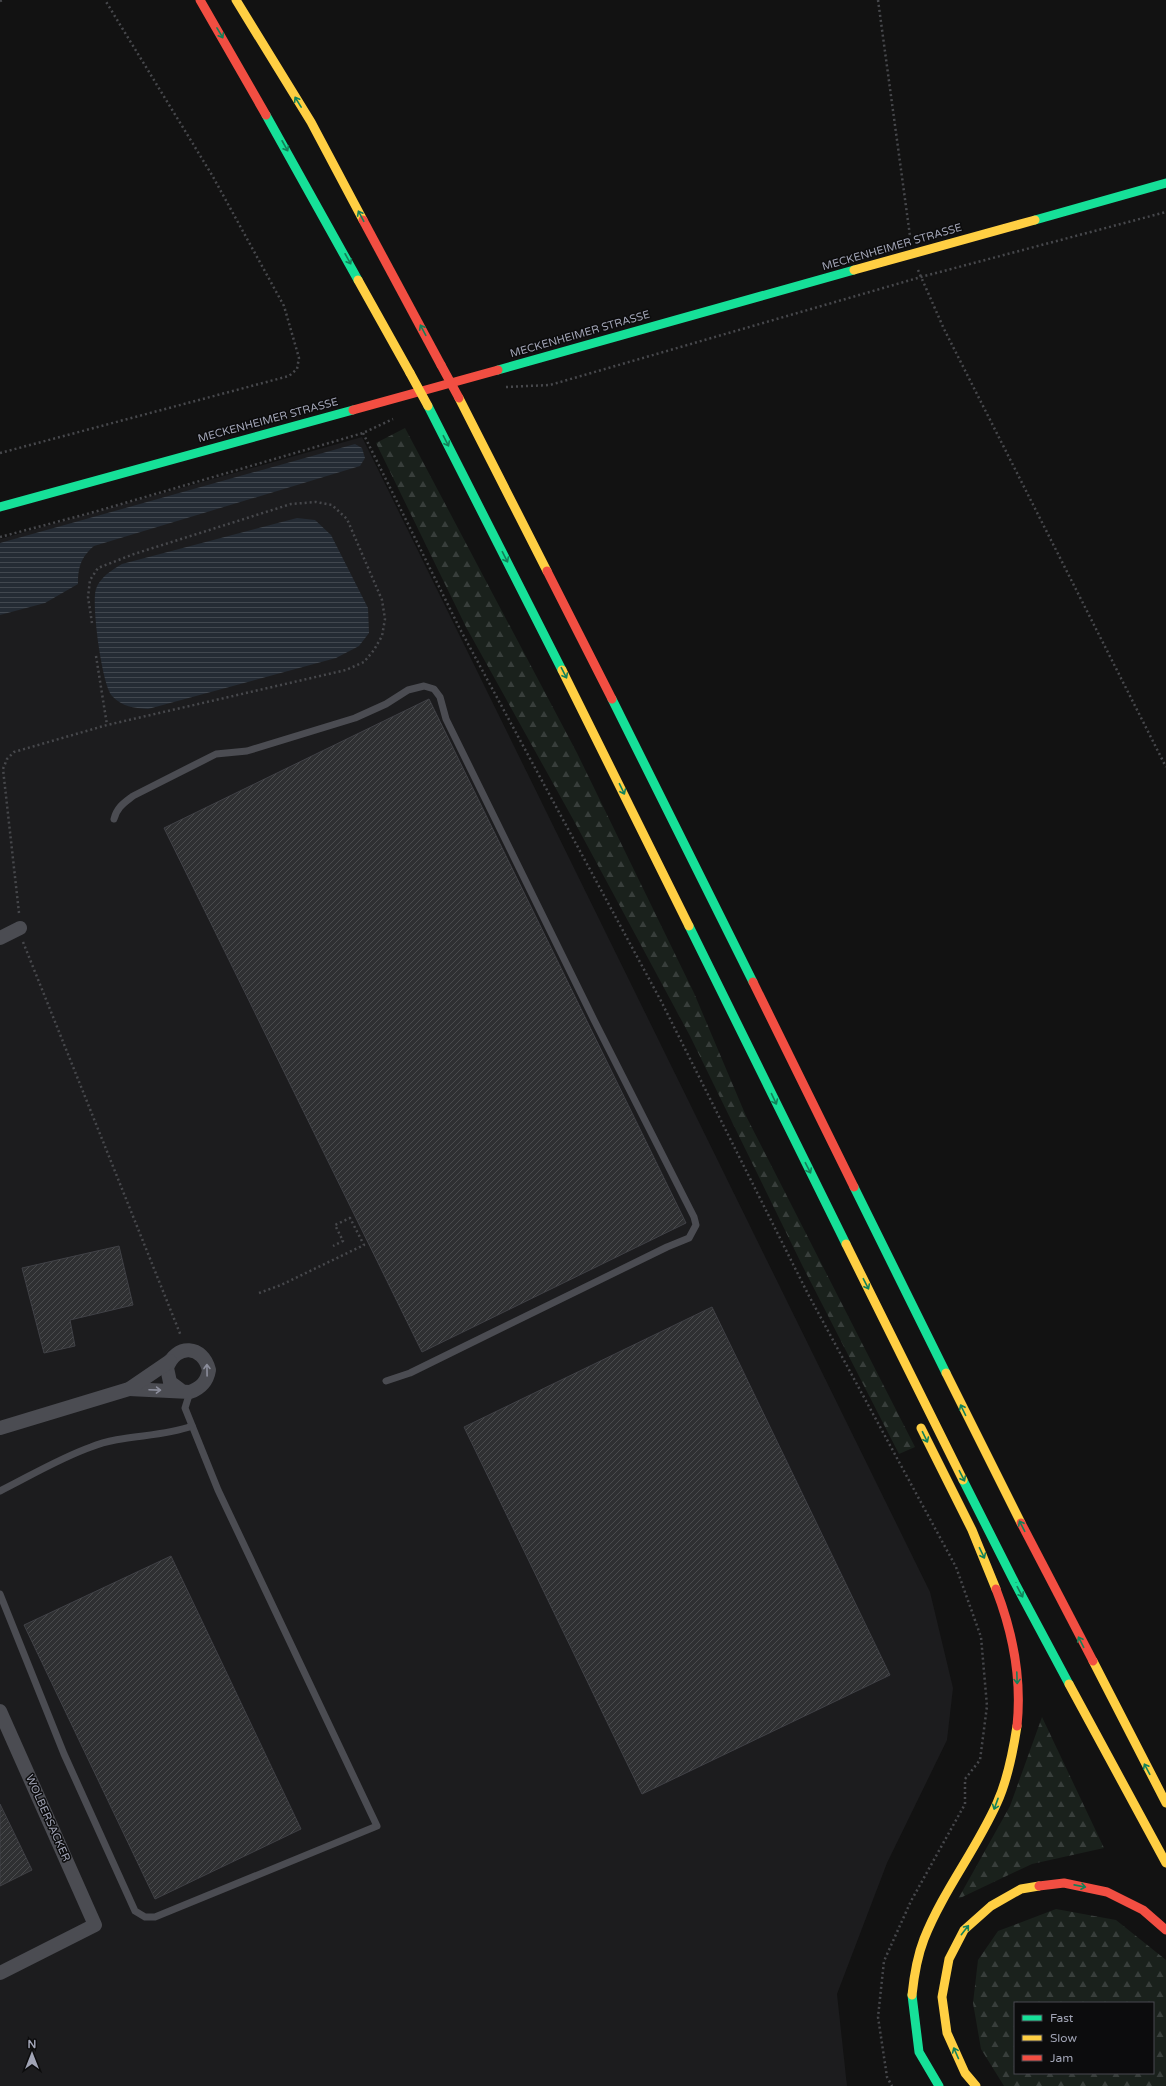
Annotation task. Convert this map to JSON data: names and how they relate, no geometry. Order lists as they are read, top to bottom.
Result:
{
  "streets": {
    "main road": ["MECKENHEIMER STRASSE"],
    "street": ["WOLBERSACKER"]
  },
  "legend": ["Fast", "Slow", "Jam"],
  "north": "top"
}
